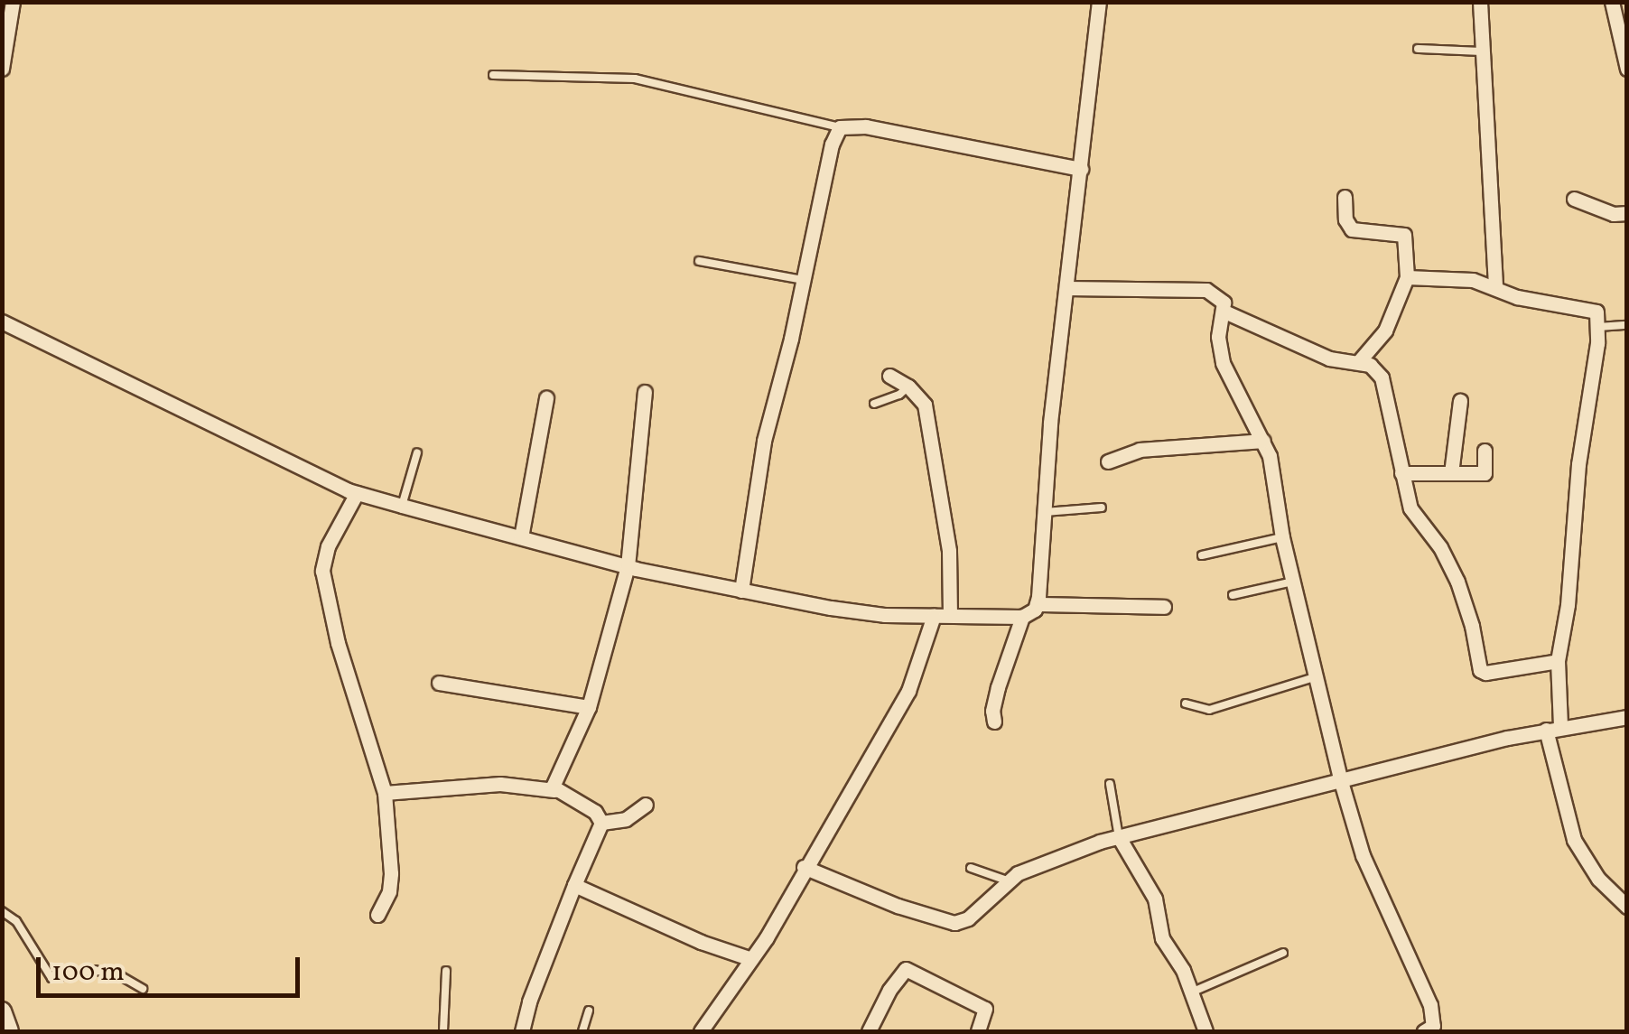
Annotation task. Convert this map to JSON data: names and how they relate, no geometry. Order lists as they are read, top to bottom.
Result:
{
  "scale_bar": "100 m"
}
